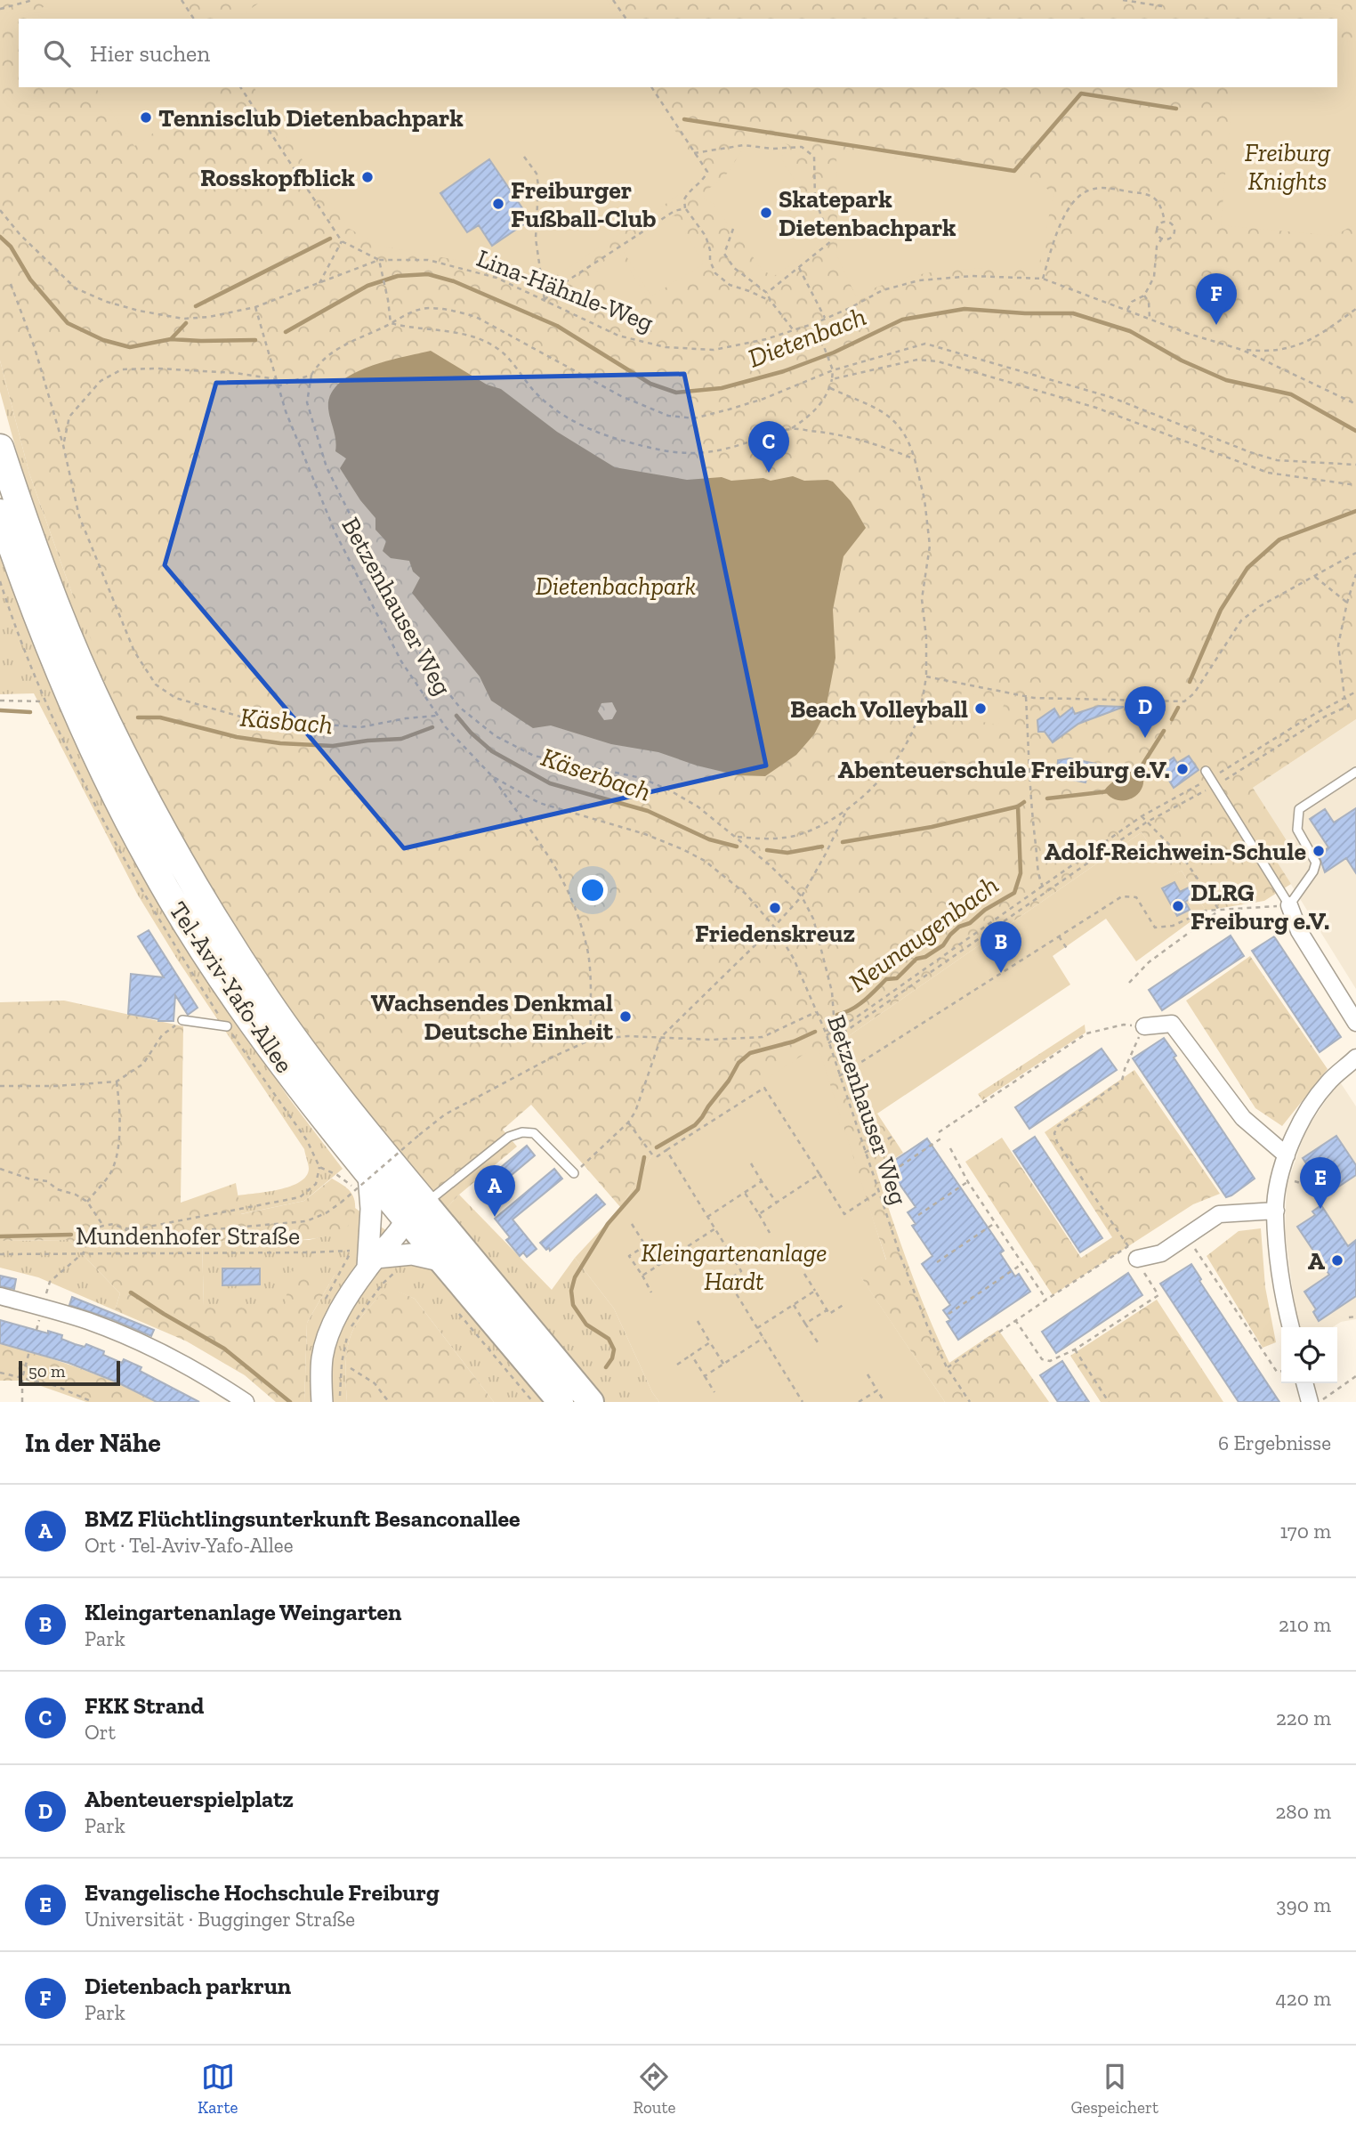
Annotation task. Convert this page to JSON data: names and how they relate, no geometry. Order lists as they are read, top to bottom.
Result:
{
  "streets": {
    "highway": ["Tel-Aviv-Yafo-Allee"],
    "path": ["Lina-Hähnle-Weg", "Betzenhauser Weg", "Mundenhofer Straße"]
  },
  "crossings": [
    ["Lina-Hähnle-Weg", "Betzenhauser Weg"]
  ],
  "water": [
    "Dietenbach",
    "Käsbach",
    "Käserbach",
    "Neunaugenbach"
  ],
  "parks": ["Freiburg Knights", "Dietenbachpark", "Kleingartenanlage Hardt"],
  "places": [
    "Tennisclub Dietenbachpark",
    "Rosskopfblick",
    "Freiburger Fußball-Club",
    "Skatepark Dietenbachpark",
    "Beach Volleyball",
    "Abenteuerschule Freiburg e.V.",
    "Adolf-Reichwein-Schule",
    "DLRG Freiburg e.V.",
    "Friedenskreuz",
    "Wachsendes Denkmal Deutsche Einheit",
    "A"
  ],
  "scale_bar": "50 m",
  "page": {
    "search": "Hier suchen",
    "pins": [
      "F",
      "C",
      "D",
      "B",
      "E",
      "A"
    ],
    "scale": "50 m",
    "heading": ["In der Nähe", "6 Ergebnisse"],
    "list": [
      {
        "mark": "A",
        "name": "BMZ Flüchtlingsunterkunft Besanconallee",
        "note": "Ort · Tel-Aviv-Yafo-Allee",
        "value": "170 m"
      },
      {
        "mark": "B",
        "name": "Kleingartenanlage Weingarten",
        "note": "Park",
        "value": "210 m"
      },
      {
        "mark": "C",
        "name": "FKK Strand",
        "note": "Ort",
        "value": "220 m"
      },
      {
        "mark": "D",
        "name": "Abenteuerspielplatz",
        "note": "Park",
        "value": "280 m"
      },
      {
        "mark": "E",
        "name": "Evangelische Hochschule Freiburg",
        "note": "Universität · Bugginger Straße",
        "value": "390 m"
      },
      {
        "mark": "F",
        "name": "Dietenbach parkrun",
        "note": "Park",
        "value": "420 m"
      }
    ],
    "nav": ["Karte", "Route", "Gespeichert"]
  }
}
